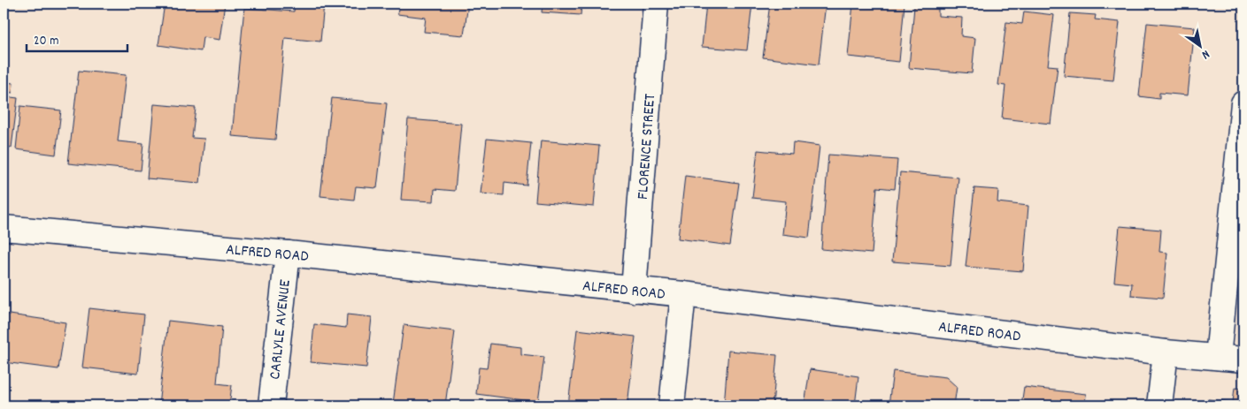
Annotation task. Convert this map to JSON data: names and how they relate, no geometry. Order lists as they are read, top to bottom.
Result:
{
  "streets": {
    "street": ["FLORENCE STREET", "ALFRED ROAD", "CARLYLE AVENUE"]
  },
  "crossings": [
    ["FLORENCE STREET", "ALFRED ROAD"],
    ["ALFRED ROAD", "CARLYLE AVENUE"]
  ],
  "scale_bar": "20 m",
  "north": "bottom right"
}
